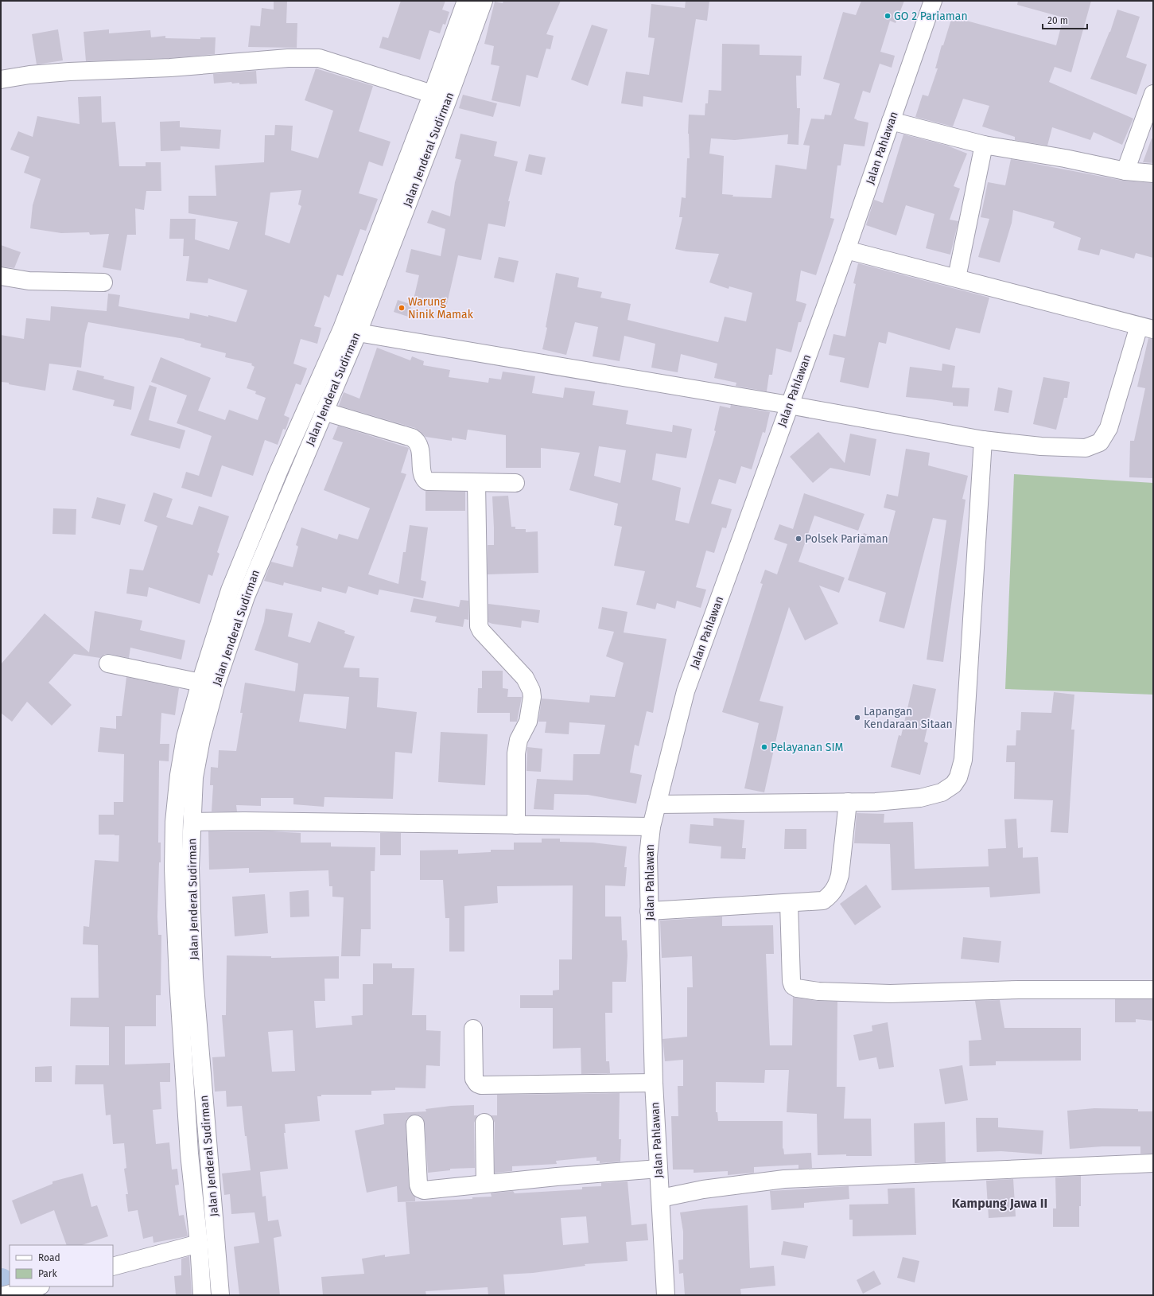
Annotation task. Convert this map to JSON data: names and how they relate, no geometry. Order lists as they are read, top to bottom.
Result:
{
  "streets": {
    "street": ["Jalan Pahlawan", "Jalan Jenderal Sudirman"]
  },
  "districts": ["Kampung Jawa II"],
  "places": [
    "GO 2 Pariaman",
    "Warung Ninik Mamak",
    "Polsek Pariaman",
    "Lapangan Kendaraan Sitaan",
    "Pelayanan SIM"
  ],
  "legend": ["Road", "Park"],
  "scale_bar": "20 m"
}
